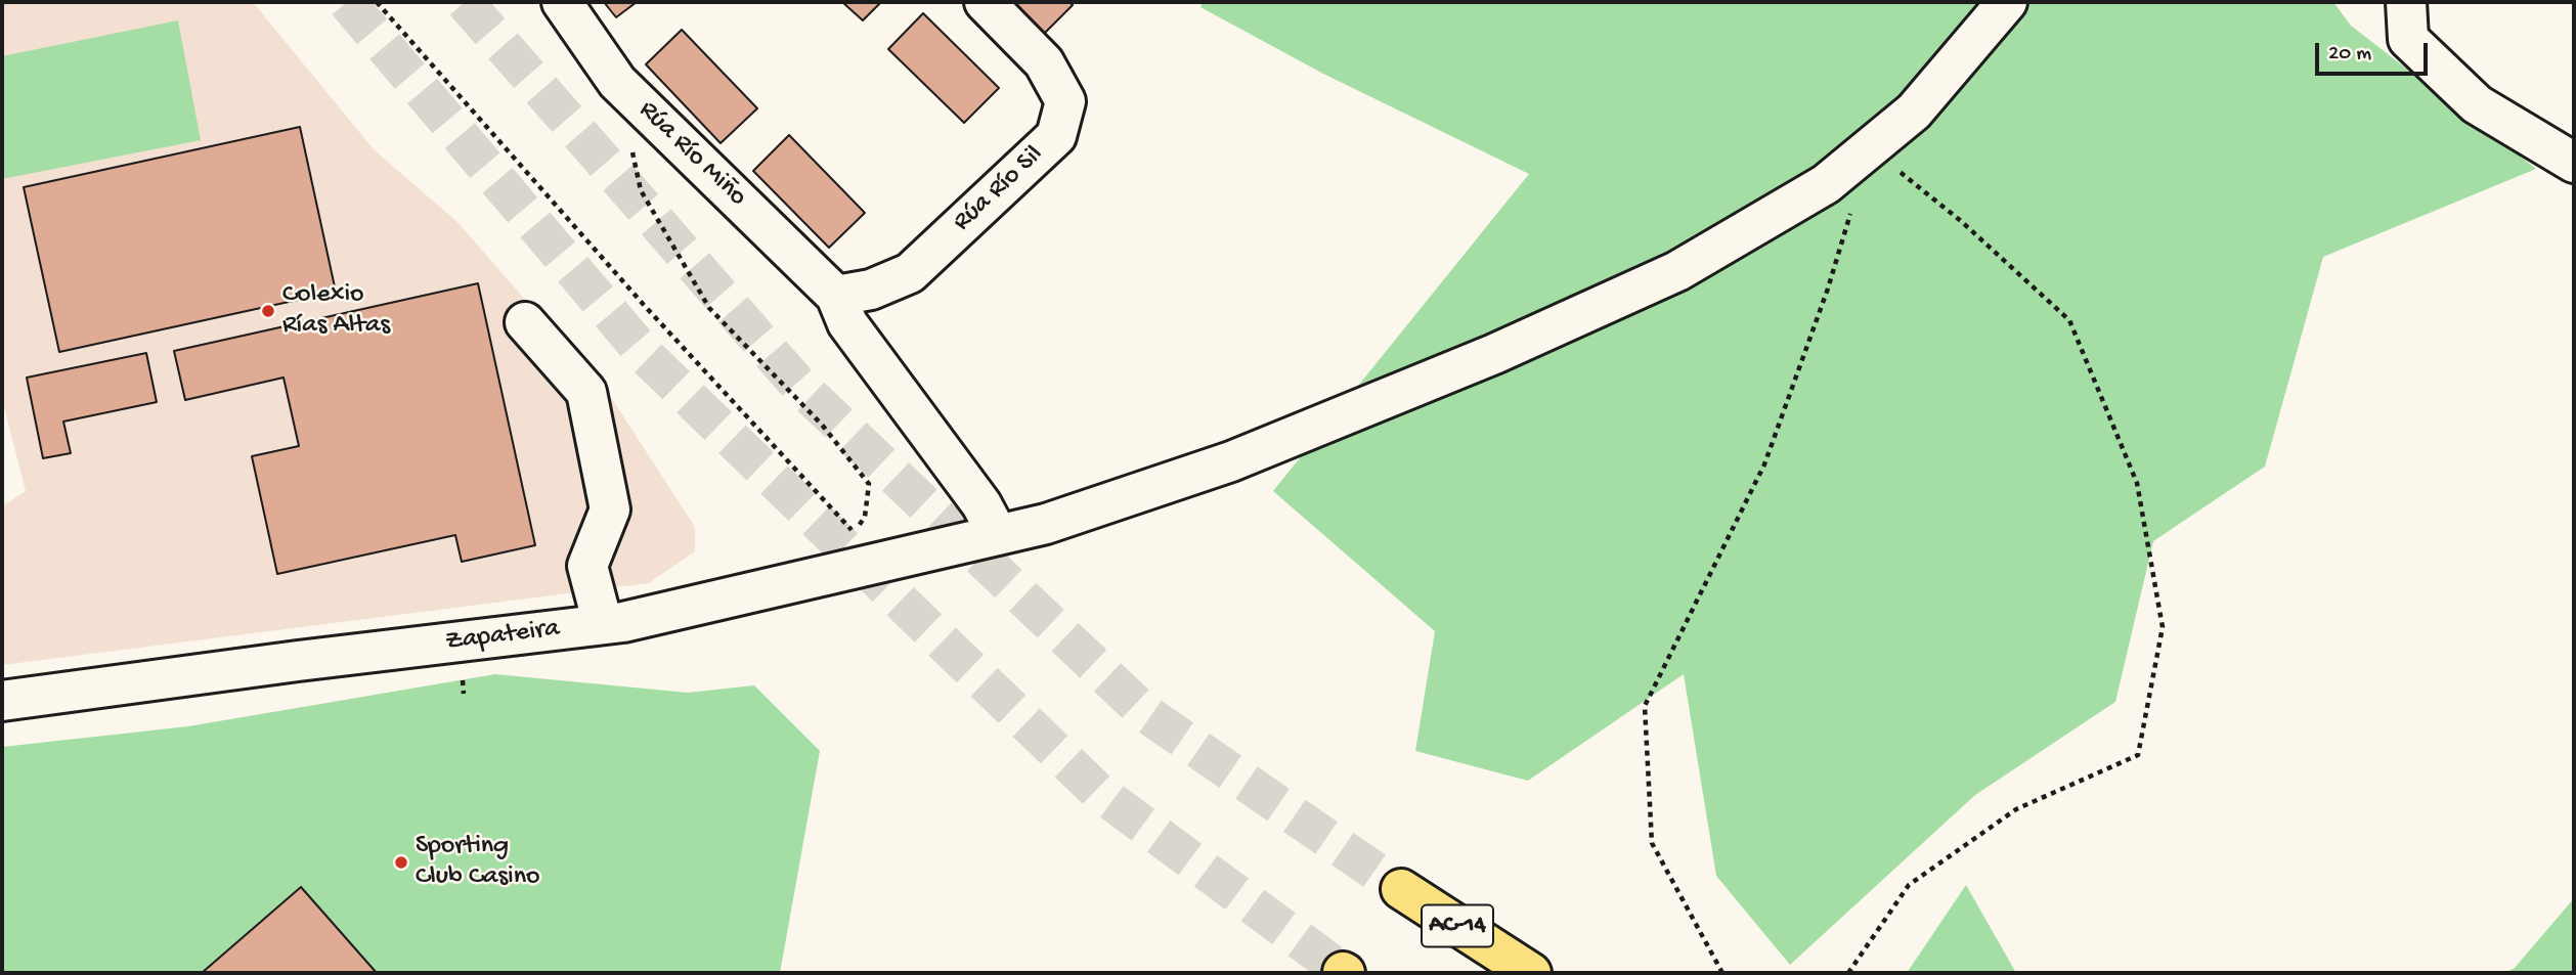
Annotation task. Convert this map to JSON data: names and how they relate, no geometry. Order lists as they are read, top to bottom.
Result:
{
  "streets": {
    "highway": ["AC-14"],
    "street": ["Rúa Río Miño", "Rúa Río Sil", "Zapateira"]
  },
  "crossings": [
    ["Rúa Río Miño", "Rúa Río Sil"]
  ],
  "places": ["Colexio Rías Altas", "Sporting Club Casino"],
  "scale_bar": "20 m"
}
